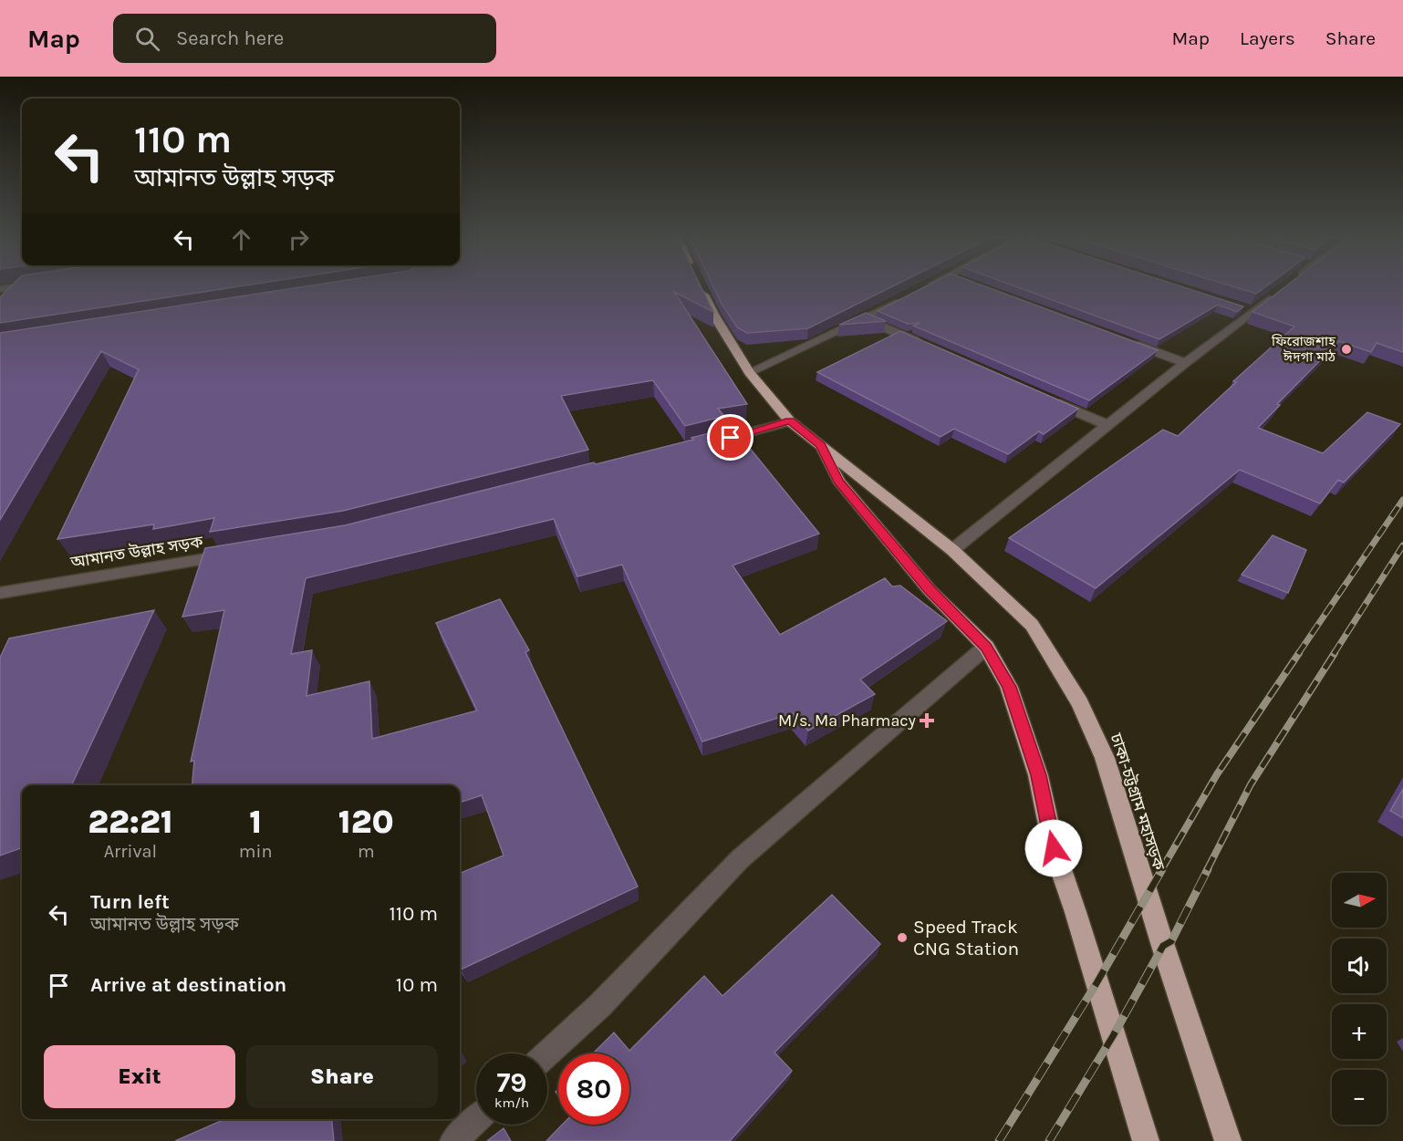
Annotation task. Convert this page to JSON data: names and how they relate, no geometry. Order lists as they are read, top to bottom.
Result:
{
  "streets": {
    "highway": ["ঢাকা-চট্টগ্রাম মহাসড়ক"],
    "street": ["আমানত উল্লাহ সড়ক"]
  },
  "places": {
    "other": ["ফিরোজশাহ ঈদগা মাঠ", "Speed Track CNG Station"],
    "health": ["M/s. Ma Pharmacy"]
  },
  "north": "right",
  "page": {
    "header": "Map",
    "search": "Search here",
    "nav": ["Map", "Layers", "Share"],
    "turn": ["110 m", "আমানত উল্লাহ সড়ক"],
    "eta": [
      "22:21",
      "Arrival",
      "1",
      "min",
      "120",
      "m"
    ],
    "map_buttons": ["+", "−"],
    "list": [
      {
        "name": "Turn left",
        "note": "আমানত উল্লাহ সড়ক",
        "value": "110 m"
      },
      {
        "name": "Arrive at destination",
        "value": "10 m"
      }
    ],
    "buttons": ["Exit", "Share"],
    "speed": "79 km/h",
    "limit": "80"
  }
}
